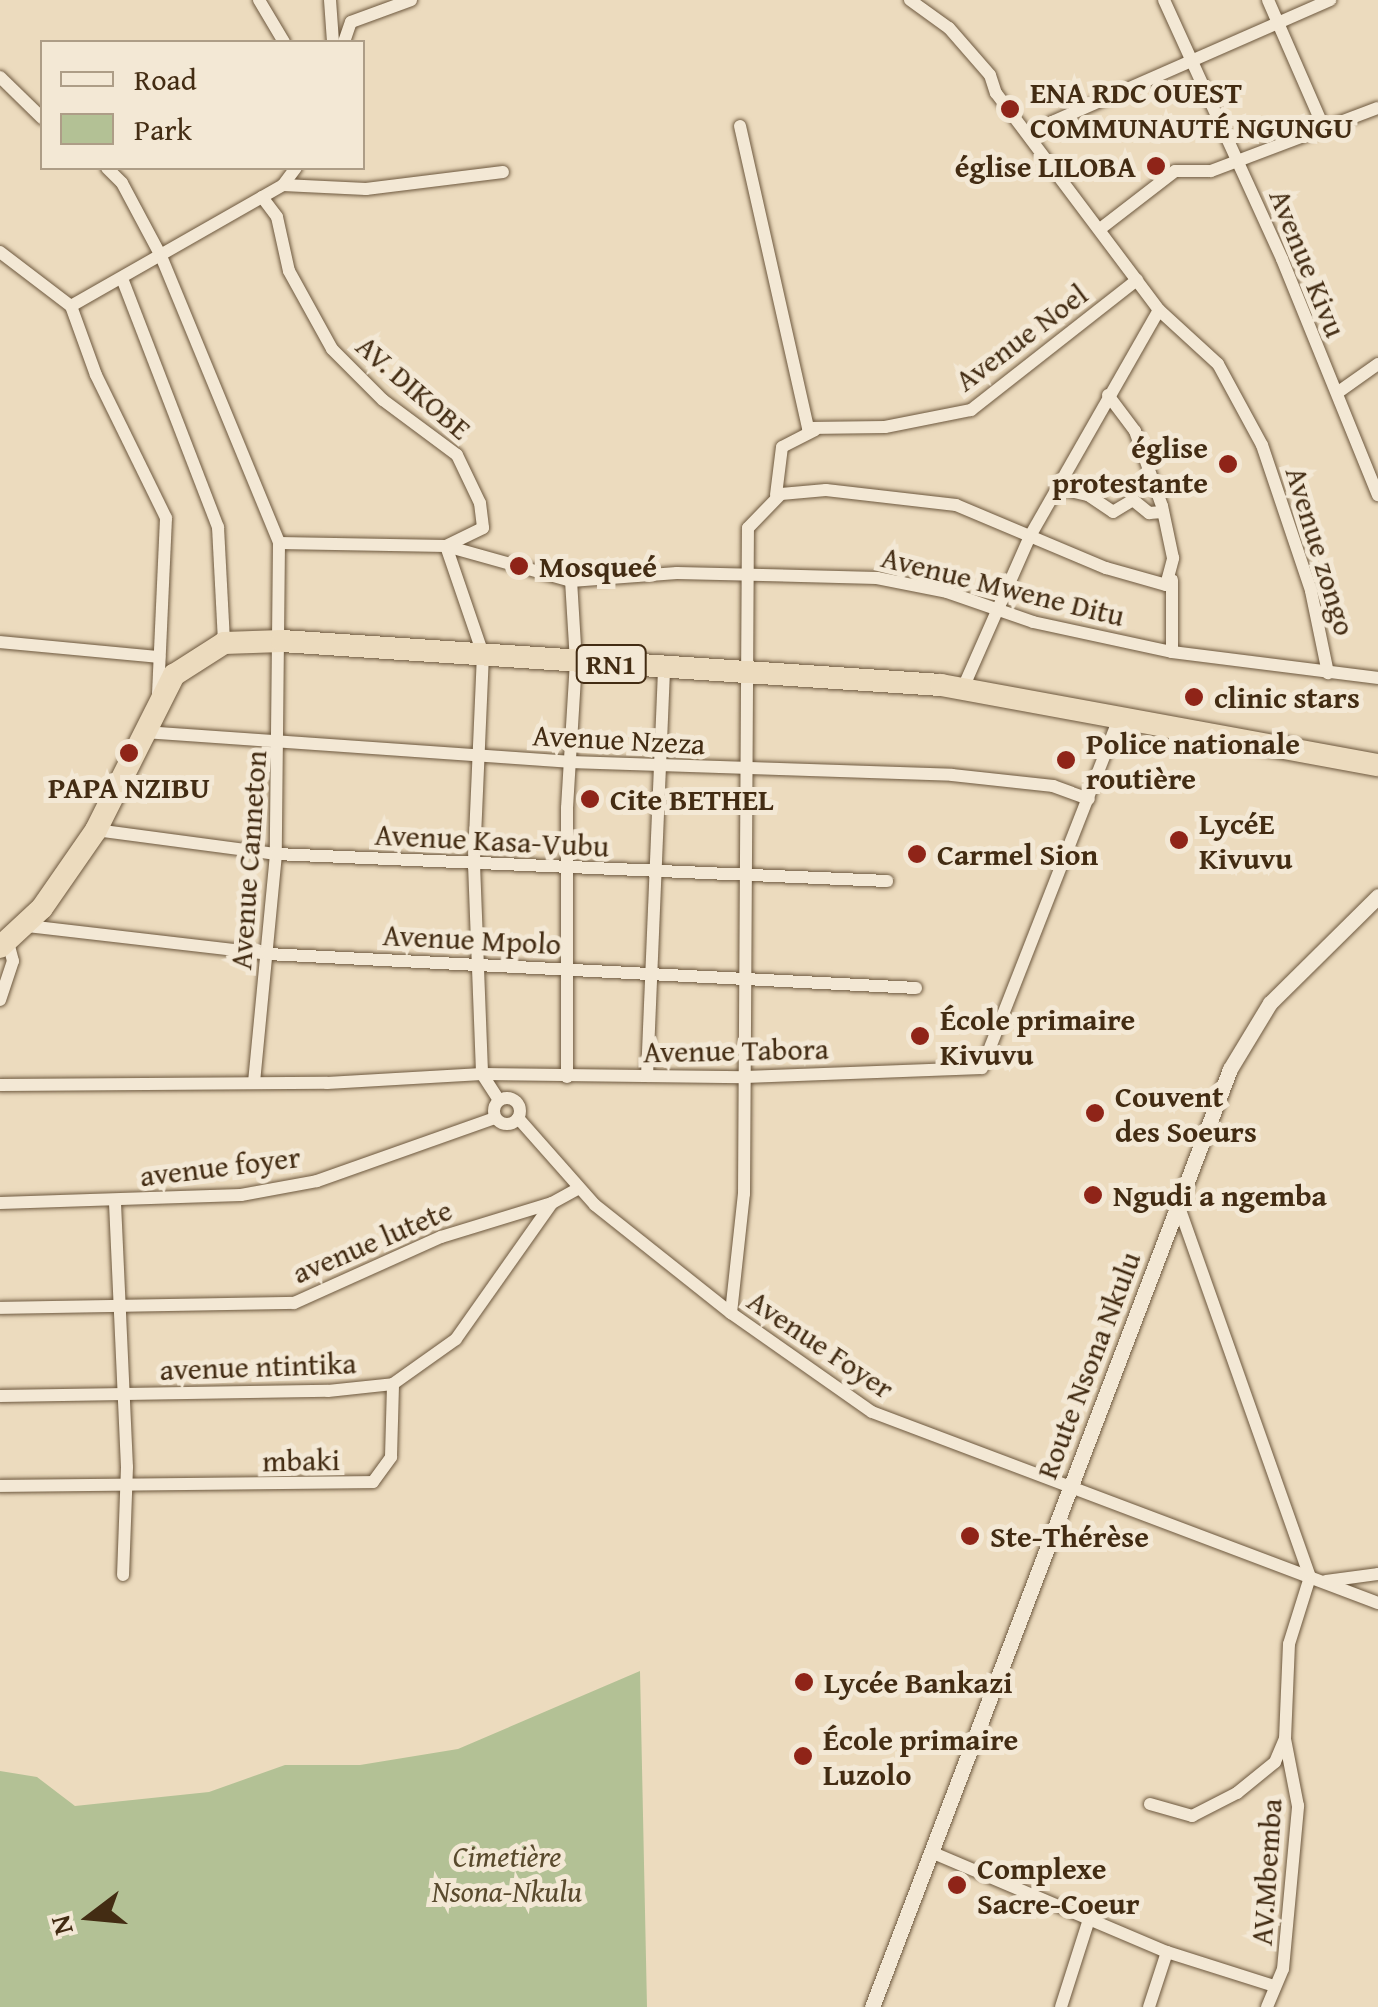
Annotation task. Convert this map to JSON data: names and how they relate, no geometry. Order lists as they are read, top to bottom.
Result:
{
  "streets": {
    "highway": ["RN1"],
    "street": [
      "Avenue Kivu",
      "Avenue Noel",
      "AV. DIKOBE",
      "Avenue zongo",
      "Avenue Mwene Ditu",
      "Avenue Nzeza",
      "Avenue Kasa-Vubu",
      "Avenue Canneton",
      "Avenue Mpolo",
      "Avenue Tabora",
      "avenue foyer",
      "avenue lutete",
      "Avenue Foyer",
      "Route Nsona Nkulu",
      "avenue ntintika",
      "mbaki",
      "AV.Mbemba"
    ]
  },
  "crossings": [
    ["Avenue Kivu", "Avenue zongo"],
    ["Avenue Noel", "Avenue zongo"],
    ["Avenue zongo", "Avenue Mwene Ditu"],
    ["RN1", "Avenue Canneton"],
    ["Avenue Nzeza", "Avenue Canneton"],
    ["Avenue Nzeza", "Avenue Tabora"],
    ["Avenue Kasa-Vubu", "Avenue Canneton"],
    ["Avenue Canneton", "Avenue Mpolo"],
    ["Avenue Canneton", "Avenue Tabora"],
    ["avenue foyer", "Avenue Foyer"],
    ["avenue lutete", "Avenue Foyer"],
    ["avenue lutete", "avenue ntintika"],
    ["Avenue Foyer", "Route Nsona Nkulu"],
    ["Avenue Foyer", "AV.Mbemba"],
    ["avenue ntintika", "mbaki"]
  ],
  "parks": ["Cimetière Nsona-Nkulu"],
  "places": [
    "ENA RDC OUEST COMMUNAUTÉ NGUNGU",
    "église LILOBA",
    "église protestante",
    "Mosqueé",
    "clinic stars",
    "PAPA NZIBU",
    "Police nationale routière",
    "Cite BETHEL",
    "LycéE Kivuvu",
    "Carmel Sion",
    "École primaire Kivuvu",
    "Couvent des Soeurs",
    "Ngudi a ngemba",
    "Ste-Thérèse",
    "Lycée Bankazi",
    "École primaire Luzolo",
    "Complexe Sacre-Coeur"
  ],
  "legend": ["Road", "Park"],
  "north": "left"
}
